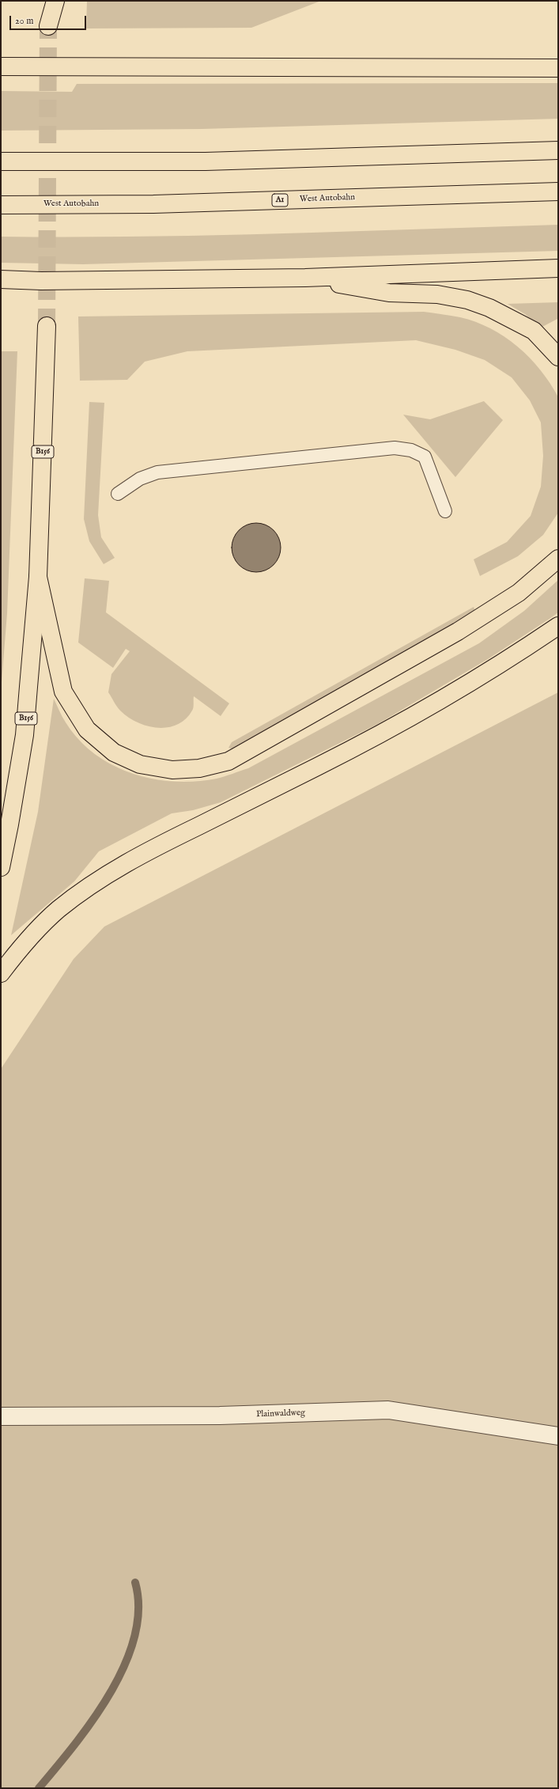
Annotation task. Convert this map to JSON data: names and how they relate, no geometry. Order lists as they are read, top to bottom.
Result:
{
  "streets": {
    "main road": ["West Autobahn", "A1", "B156"],
    "street": ["Plainwaldweg"]
  },
  "scale_bar": "20 m"
}
